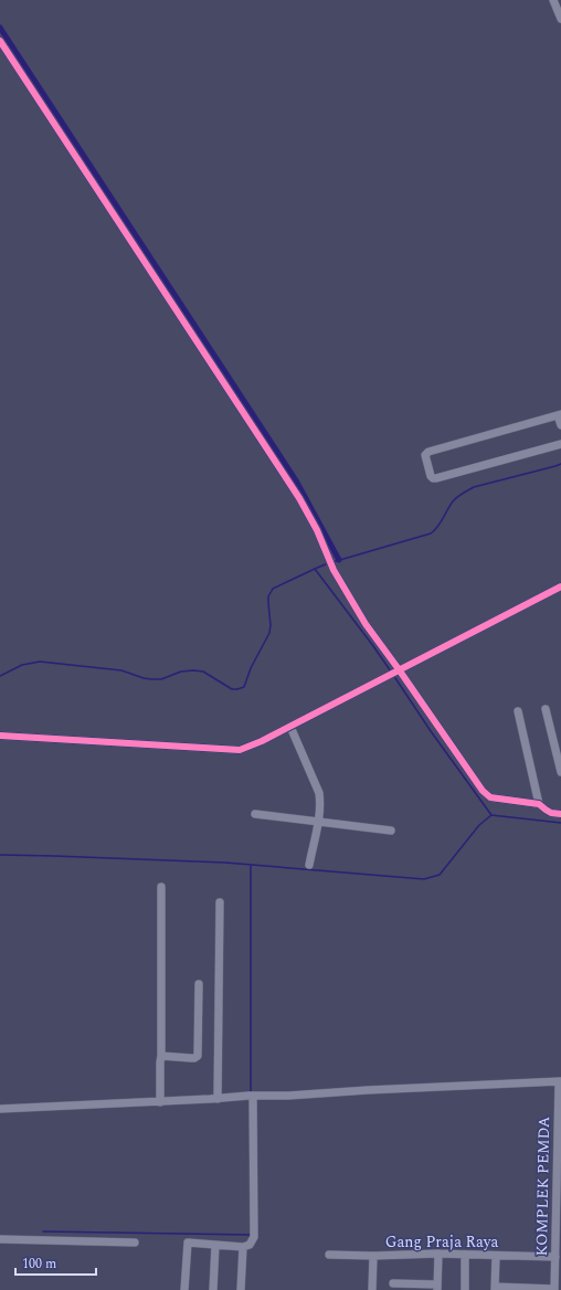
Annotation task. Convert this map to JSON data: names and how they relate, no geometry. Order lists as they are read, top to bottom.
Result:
{
  "streets": {
    "street": ["KOMPLEK PEMDA", "Gang Praja Raya"]
  },
  "crossings": [
    ["KOMPLEK PEMDA", "Gang Praja Raya"]
  ],
  "scale_bar": "100 m"
}
